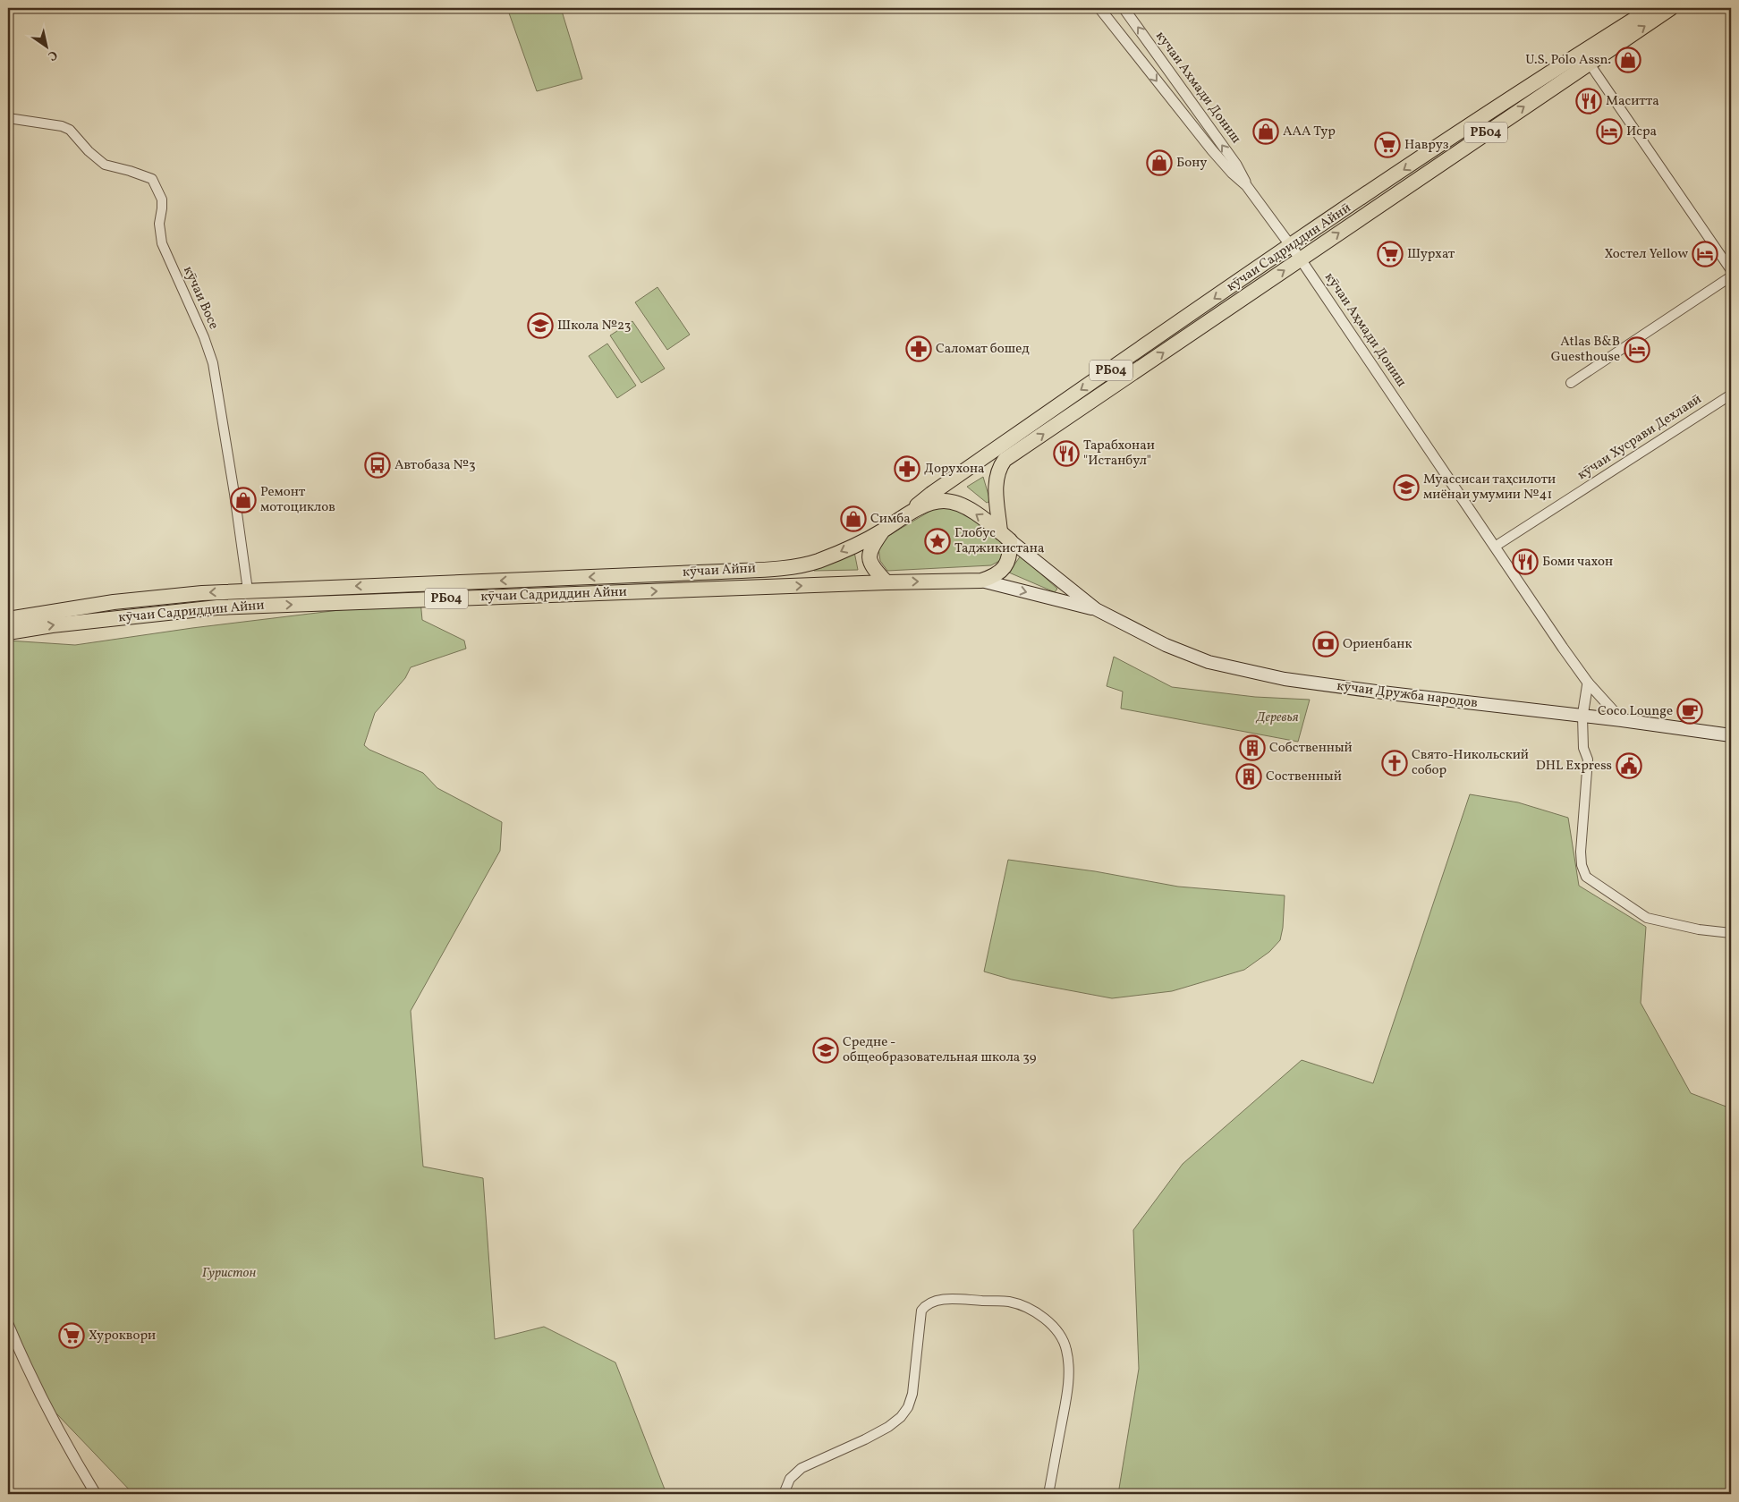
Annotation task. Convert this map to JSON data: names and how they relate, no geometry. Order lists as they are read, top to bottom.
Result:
{
  "streets": {
    "highway": [
      "РБ04",
      "кӯчаи Садриддин Айнӣ",
      "кӯчаи Айнӣ",
      "кӯчаи Садриддин Айни"
    ],
    "main road": ["кӯчаи Дружба народов"],
    "street": [
      "кучаи Ахмади Дониш",
      "кӯчаи Восе",
      "кӯчаи Аҳмади Дониш",
      "кӯчаи Хусрави Дехлавӣ"
    ]
  },
  "crossings": [
    ["кучаи Ахмади Дониш", "кӯчаи Аҳмади Дониш"],
    ["РБ04", "кӯчаи Садриддин Айнӣ"],
    ["РБ04", "кӯчаи Айнӣ"],
    ["РБ04", "кӯчаи Садриддин Айни"],
    ["кӯчаи Садриддин Айнӣ", "кӯчаи Аҳмади Дониш"],
    ["кӯчаи Восе", "кӯчаи Садриддин Айни"],
    ["кӯчаи Аҳмади Дониш", "кӯчаи Хусрави Дехлавӣ"],
    ["кӯчаи Аҳмади Дониш", "кӯчаи Дружба народов"],
    ["кӯчаи Айнӣ", "кӯчаи Садриддин Айни"]
  ],
  "one_way": ["кучаи Ахмади Дониш", "кӯчаи Айнӣ"],
  "parks": ["Деревья", "Гуристон"],
  "places": {
    "shop": [
      "U.S. Polo Assn.",
      "ААА Тур",
      "Бону",
      "Ремонт мотоциклов",
      "Симба"
    ],
    "restaurant": ["Маситта", "Тарабхонаи \"Истанбул\"", "Боми чахон"],
    "hotel": ["Исра", "Хостел Yellow", "Atlas B&B Guesthouse"],
    "supermarket": ["Навруз", "Шурхат", "Хуроквори"],
    "school or university": ["Школа №23", "Муассисаи таҳсилоти миёнаи умумии №41", "Средне - общеобразовательная школа 39"],
    "pharmacy": ["Саломат бошед", "Дорухона"],
    "bus stop": ["Автобаза №3"],
    "place": ["Глобус Таджикистана"],
    "bank": ["Ориенбанк"],
    "cafe": ["Coco Lounge"],
    "building": ["Собственный", "Соственный"],
    "church": ["Свято-Никольский собор"],
    "public building": ["DHL Express"]
  },
  "north": "bottom right"
}
